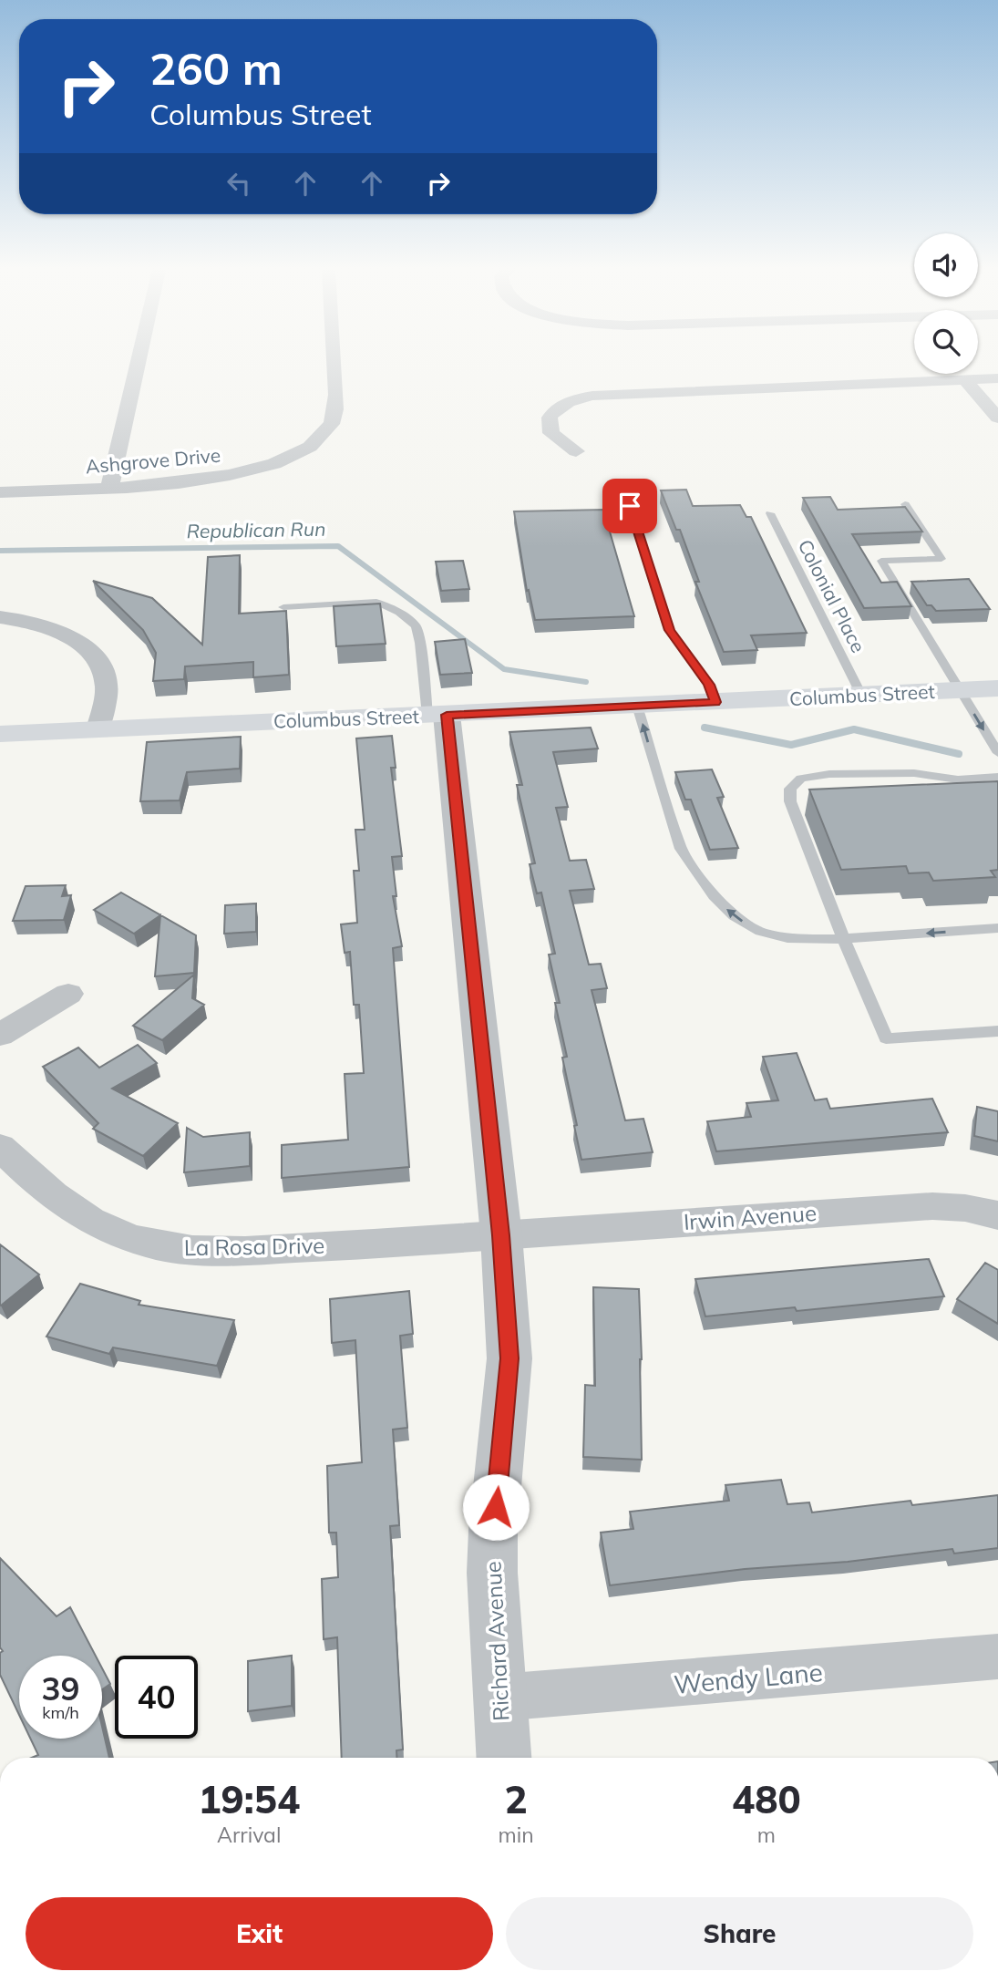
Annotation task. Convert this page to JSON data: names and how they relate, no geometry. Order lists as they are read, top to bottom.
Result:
{
  "streets": {
    "main road": ["Columbus Street"],
    "street": [
      "Ashgrove Drive",
      "Irwin Avenue",
      "La Rosa Drive",
      "Richard Avenue",
      "Wendy Lane"
    ],
    "lane": ["Colonial Place"]
  },
  "crossings": [
    ["Colonial Place", "Columbus Street"],
    ["Columbus Street", "Richard Avenue"],
    ["Irwin Avenue", "La Rosa Drive"],
    ["Irwin Avenue", "Richard Avenue"],
    ["La Rosa Drive", "Richard Avenue"],
    ["Richard Avenue", "Wendy Lane"]
  ],
  "water": ["Republican Run"],
  "page": {
    "turn": ["260 m", "Columbus Street"],
    "speed": "39 km/h",
    "limit": "40",
    "eta": [
      "19:54",
      "Arrival",
      "2",
      "min",
      "480",
      "m"
    ],
    "buttons": ["Exit", "Share"]
  }
}
